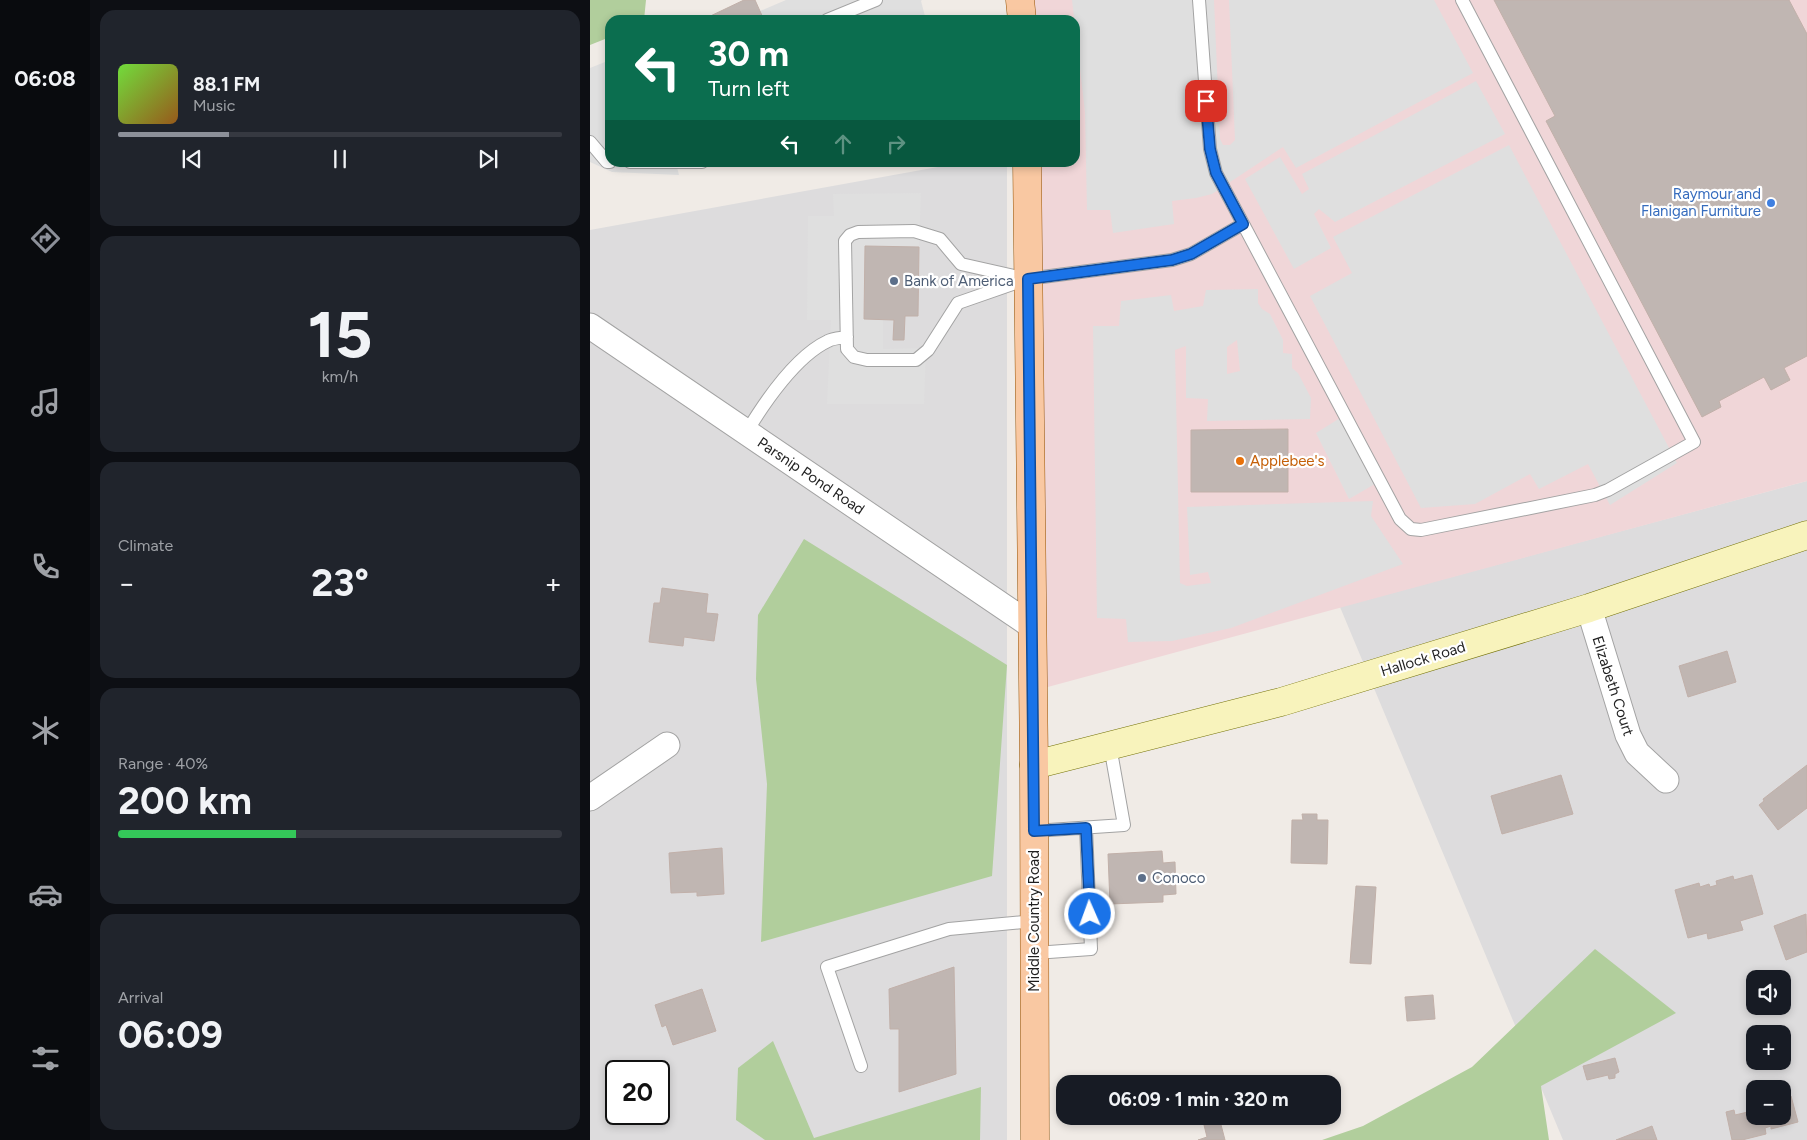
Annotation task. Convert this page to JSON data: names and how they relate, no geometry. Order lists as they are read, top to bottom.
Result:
{
  "streets": {
    "main road": ["Middle Country Road"],
    "street": ["Parsnip Pond Road", "Hallock Road", "Elizabeth Court"]
  },
  "crossings": [
    ["Parsnip Pond Road", "Middle Country Road"],
    ["Hallock Road", "Elizabeth Court"],
    ["Hallock Road", "Middle Country Road"]
  ],
  "places": [
    "Raymour and Flanigan Furniture",
    "Bank of America",
    "Applebee's",
    "Conoco"
  ],
  "page": {
    "tabs": "06:08",
    "turn": ["30 m", "Turn left"],
    "song": ["88.1 FM", "Music"],
    "tile": [
      ["15", "km/h"],
      "Climate",
      ["Range · 40%", "200 km"],
      ["Arrival", "06:09"]
    ],
    "heat": ["−", "23°", "+"],
    "map_buttons": ["+", "−"],
    "limit": "20",
    "trip": "06:09 · 1 min · 320 m"
  }
}
